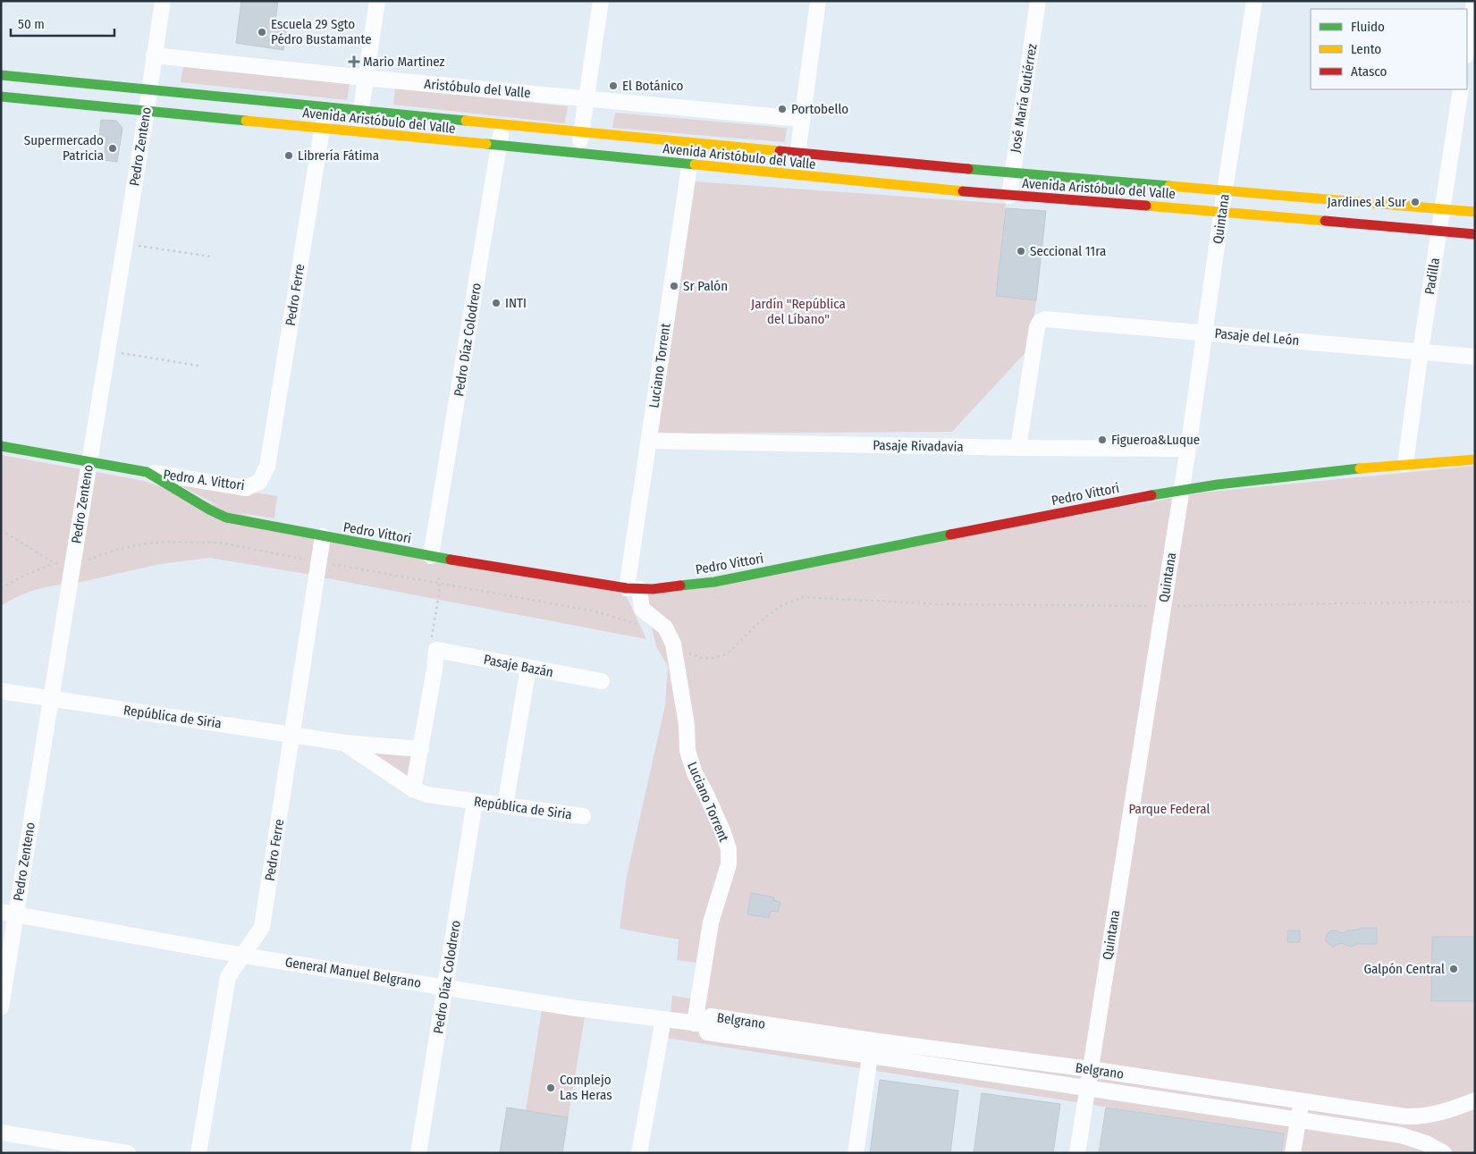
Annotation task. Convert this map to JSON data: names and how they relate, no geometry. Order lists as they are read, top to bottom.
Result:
{
  "streets": {
    "main road": ["Avenida Aristóbulo del Valle", "Pedro Vittori"],
    "street": [
      "Aristóbulo del Valle",
      "José María Gutiérrez",
      "Pedro Zenteno",
      "Quintana",
      "Padilla",
      "Pedro Ferre",
      "Pasaje del León",
      "Pedro Díaz Colodrero",
      "Luciano Torrent",
      "Pasaje Rivadavia",
      "Pedro A. Vittori",
      "Pasaje Bazán",
      "República de Siria",
      "General Manuel Belgrano",
      "Belgrano"
    ]
  },
  "crossings": [
    ["Aristóbulo del Valle", "Pedro Zenteno"],
    ["José María Gutiérrez", "Avenida Aristóbulo del Valle"],
    ["Avenida Aristóbulo del Valle", "Pedro Zenteno"],
    ["Avenida Aristóbulo del Valle", "Quintana"],
    ["Avenida Aristóbulo del Valle", "Padilla"],
    ["Avenida Aristóbulo del Valle", "Pedro Ferre"],
    ["Avenida Aristóbulo del Valle", "Pedro Díaz Colodrero"],
    ["Avenida Aristóbulo del Valle", "Luciano Torrent"],
    ["Pedro Zenteno", "Pedro Vittori"],
    ["Pedro Zenteno", "República de Siria"],
    ["Pedro Zenteno", "General Manuel Belgrano"],
    ["Quintana", "Pasaje del León"],
    ["Quintana", "Pasaje Rivadavia"],
    ["Quintana", "Pedro Vittori"],
    ["Quintana", "Belgrano"],
    ["Padilla", "Pasaje del León"],
    ["Padilla", "Pedro Vittori"],
    ["Pedro Ferre", "Pedro A. Vittori"],
    ["Pedro Ferre", "Pedro Vittori"],
    ["Pedro Ferre", "República de Siria"],
    ["Pedro Ferre", "General Manuel Belgrano"],
    ["Pasaje del León", "Pasaje Rivadavia"],
    ["Pedro Díaz Colodrero", "Pedro Vittori"],
    ["Pedro Díaz Colodrero", "República de Siria"],
    ["Pedro Díaz Colodrero", "General Manuel Belgrano"],
    ["Luciano Torrent", "Pasaje Rivadavia"],
    ["Luciano Torrent", "Pedro Vittori"],
    ["Luciano Torrent", "General Manuel Belgrano"],
    ["Luciano Torrent", "Belgrano"],
    ["Pedro A. Vittori", "Pedro Vittori"],
    ["General Manuel Belgrano", "Belgrano"]
  ],
  "parks": ["Jardín \"República del Líbano\"", "Parque Federal"],
  "places": {
    "other": [
      "Escuela 29 Sgto Pédro Bustamante",
      "El Botánico",
      "Portobello",
      "Supermercado Patricia",
      "Librería Fátima",
      "Jardines al Sur",
      "Seccional 11ra",
      "Sr Palón",
      "INTI",
      "Figueroa&Luque",
      "Galpón Central",
      "Complejo Las Heras"
    ],
    "health": ["Mario Martinez"]
  },
  "legend": ["Fluido", "Lento", "Atasco"],
  "scale_bar": "50 m"
}
